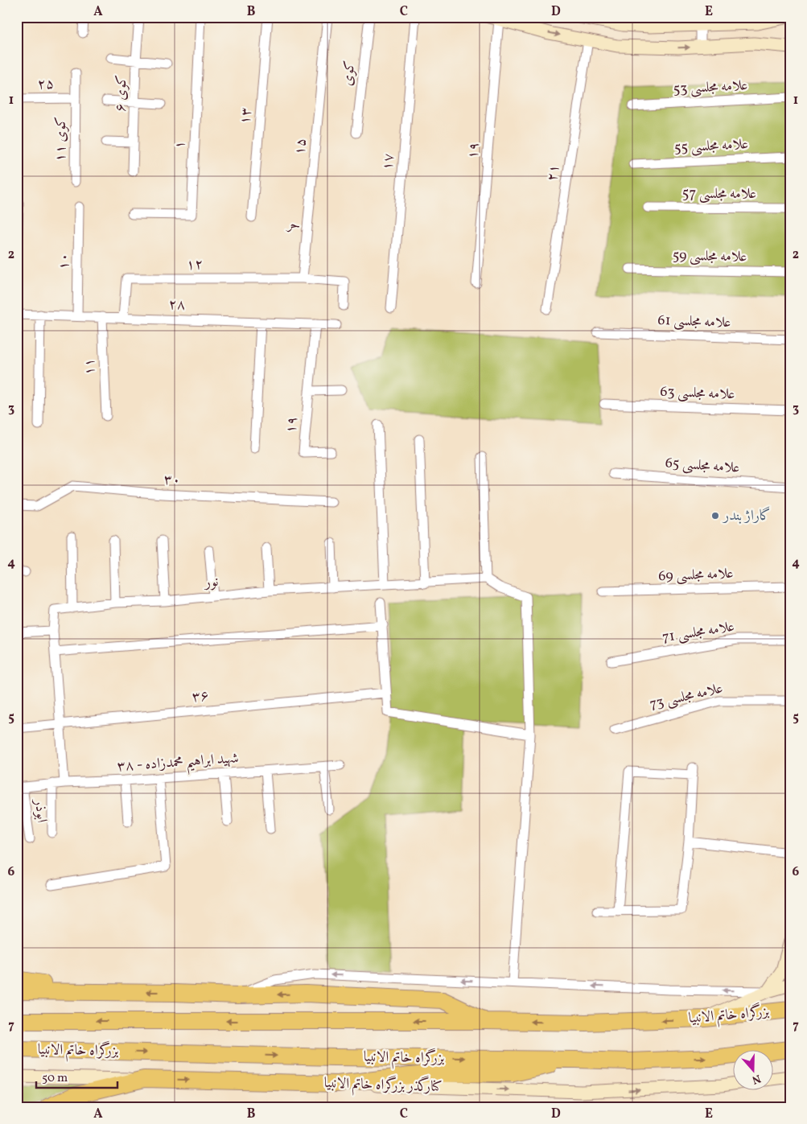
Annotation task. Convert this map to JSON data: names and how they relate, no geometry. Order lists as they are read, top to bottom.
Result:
{
  "streets": {
    "highway": ["بزرگراه خاتم الانبیا", "کنارگذر بزرگراه خاتم الانبیا"],
    "street": [
      "کوی",
      "۲۵",
      "علامه مجلسی 53",
      "کوی ۶",
      "۱۳",
      "کوی ۱۱",
      "۱",
      "۱۵",
      "علامه مجلسی 55",
      "۱۹",
      "۱۷",
      "۲۱",
      "علامه مجلسی 57",
      "علامه مجلسی 59",
      "۱۰",
      "۱۲",
      "۲۸",
      "علامه مجلسی 61",
      "۱۱",
      "علامه مجلسی 63",
      "علامه مجلسی 65",
      "۳۰",
      "علامه مجلسی 69",
      "نور",
      "علامه مجلسی 71",
      "۳۶",
      "علامه مجلسی 73",
      "شهید ابراهیم محمدزاده - ۳۸",
      "ابوذر"
    ]
  },
  "crossings": [
    ["۲۵", "کوی ۱۱"],
    ["۱۵", "۱۲"],
    ["۱۹", "۲۸"],
    ["۱۰", "۲۸"],
    ["۱۲", "۲۸"],
    ["۲۸", "۱۱"],
    ["نور", "۳۶"],
    ["نور", "شهید ابراهیم محمدزاده - ۳۸"],
    ["شهید ابراهیم محمدزاده - ۳۸", "ابوذر"]
  ],
  "districts": ["حر"],
  "places": ["گاراژ بندر"],
  "scale_bar": "50 m",
  "north": "bottom",
  "grid": {
    "columns": [
      "A",
      "B",
      "C",
      "D",
      "E"
    ],
    "rows": [
      "1",
      "2",
      "3",
      "4",
      "5",
      "6",
      "7"
    ]
  }
}
